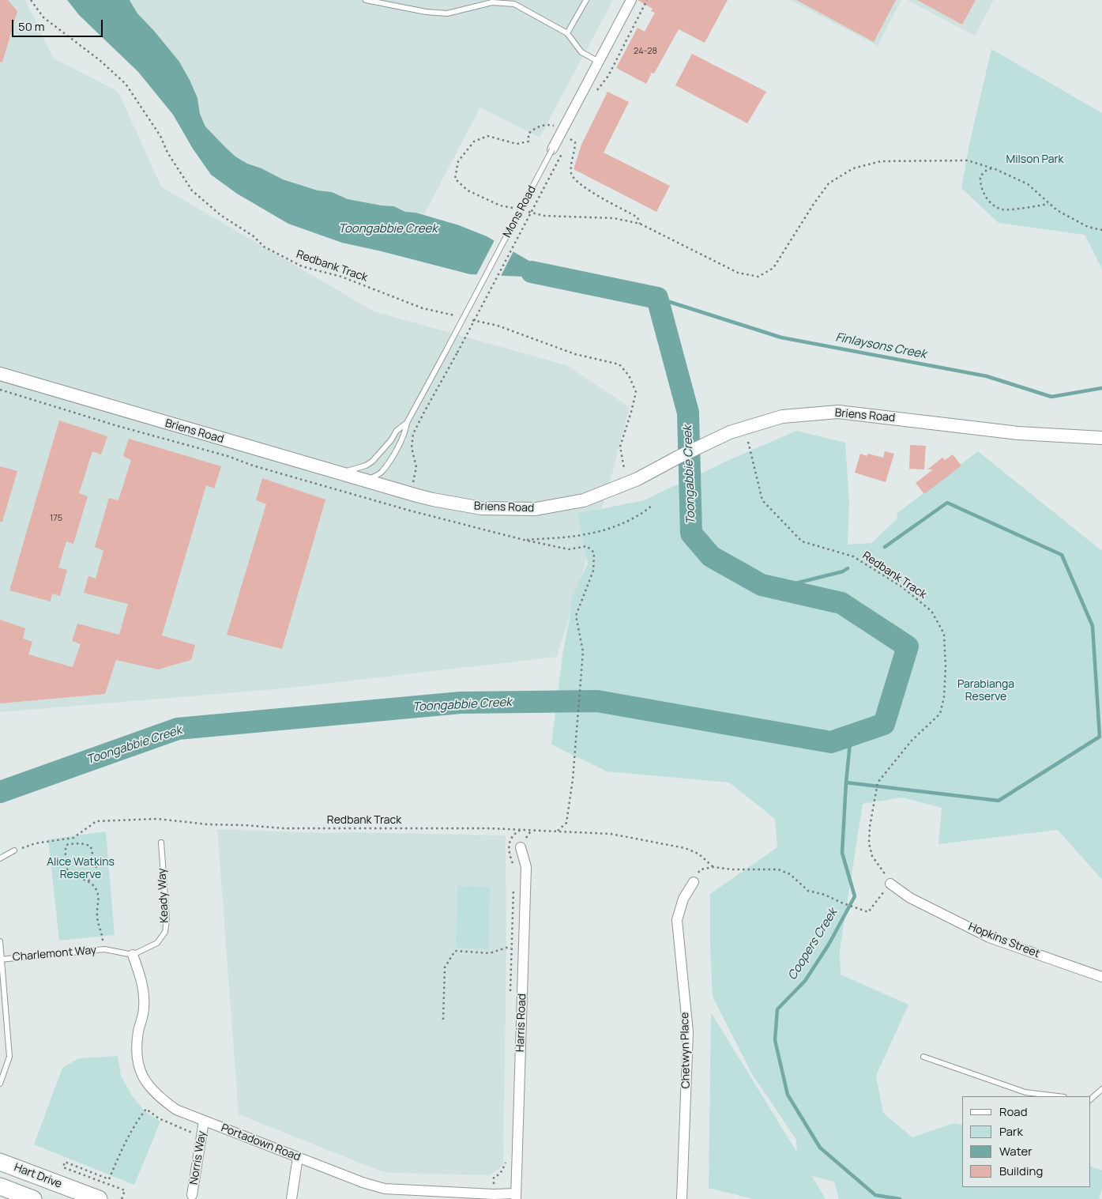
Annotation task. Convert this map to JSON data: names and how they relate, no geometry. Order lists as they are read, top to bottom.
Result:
{
  "streets": {
    "highway": ["Hart Drive"],
    "street": [
      "Mons Road",
      "Briens Road",
      "Hopkins Street",
      "Harris Road",
      "Chetwyn Place",
      "Portadown Road",
      "Norris Way"
    ],
    "lane": ["Keady Way", "Charlemont Way"],
    "path": ["Redbank Track"]
  },
  "crossings": [
    ["Mons Road", "Briens Road"],
    ["Redbank Track", "Hopkins Street"],
    ["Keady Way", "Charlemont Way"],
    ["Keady Way", "Portadown Road"],
    ["Charlemont Way", "Portadown Road"],
    ["Harris Road", "Portadown Road"],
    ["Portadown Road", "Norris Way"]
  ],
  "water": ["Toongabbie Creek", "Finlaysons Creek", "Coopers Creek"],
  "parks": ["Milson Park", "Parabianga Reserve", "Alice Watkins Reserve"],
  "house_numbers": ["24-28", "175"],
  "legend": [
    "Road",
    "Park",
    "Water",
    "Building"
  ],
  "scale_bar": "50 m"
}
